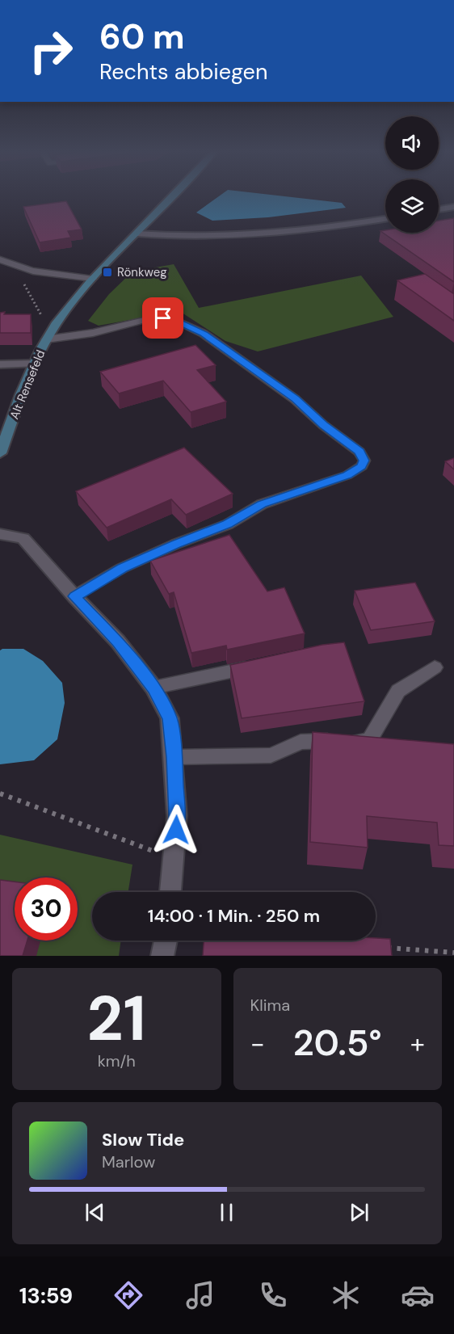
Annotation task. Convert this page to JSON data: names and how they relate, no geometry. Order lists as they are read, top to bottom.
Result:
{
  "streets": {
    "main road": ["Alt Rensefeld"]
  },
  "places": {
    "transit": ["Rönkweg"]
  },
  "page": {
    "turn": ["60 m", "Rechts abbiegen"],
    "limit": "30",
    "trip": "14:00 · 1 Min. · 250 m",
    "tile": [
      ["21", "km/h"],
      "Klima"
    ],
    "heat": ["−", "20.5°", "+"],
    "song": ["Slow Tide", "Marlow"],
    "tabs": "13:59"
  }
}
